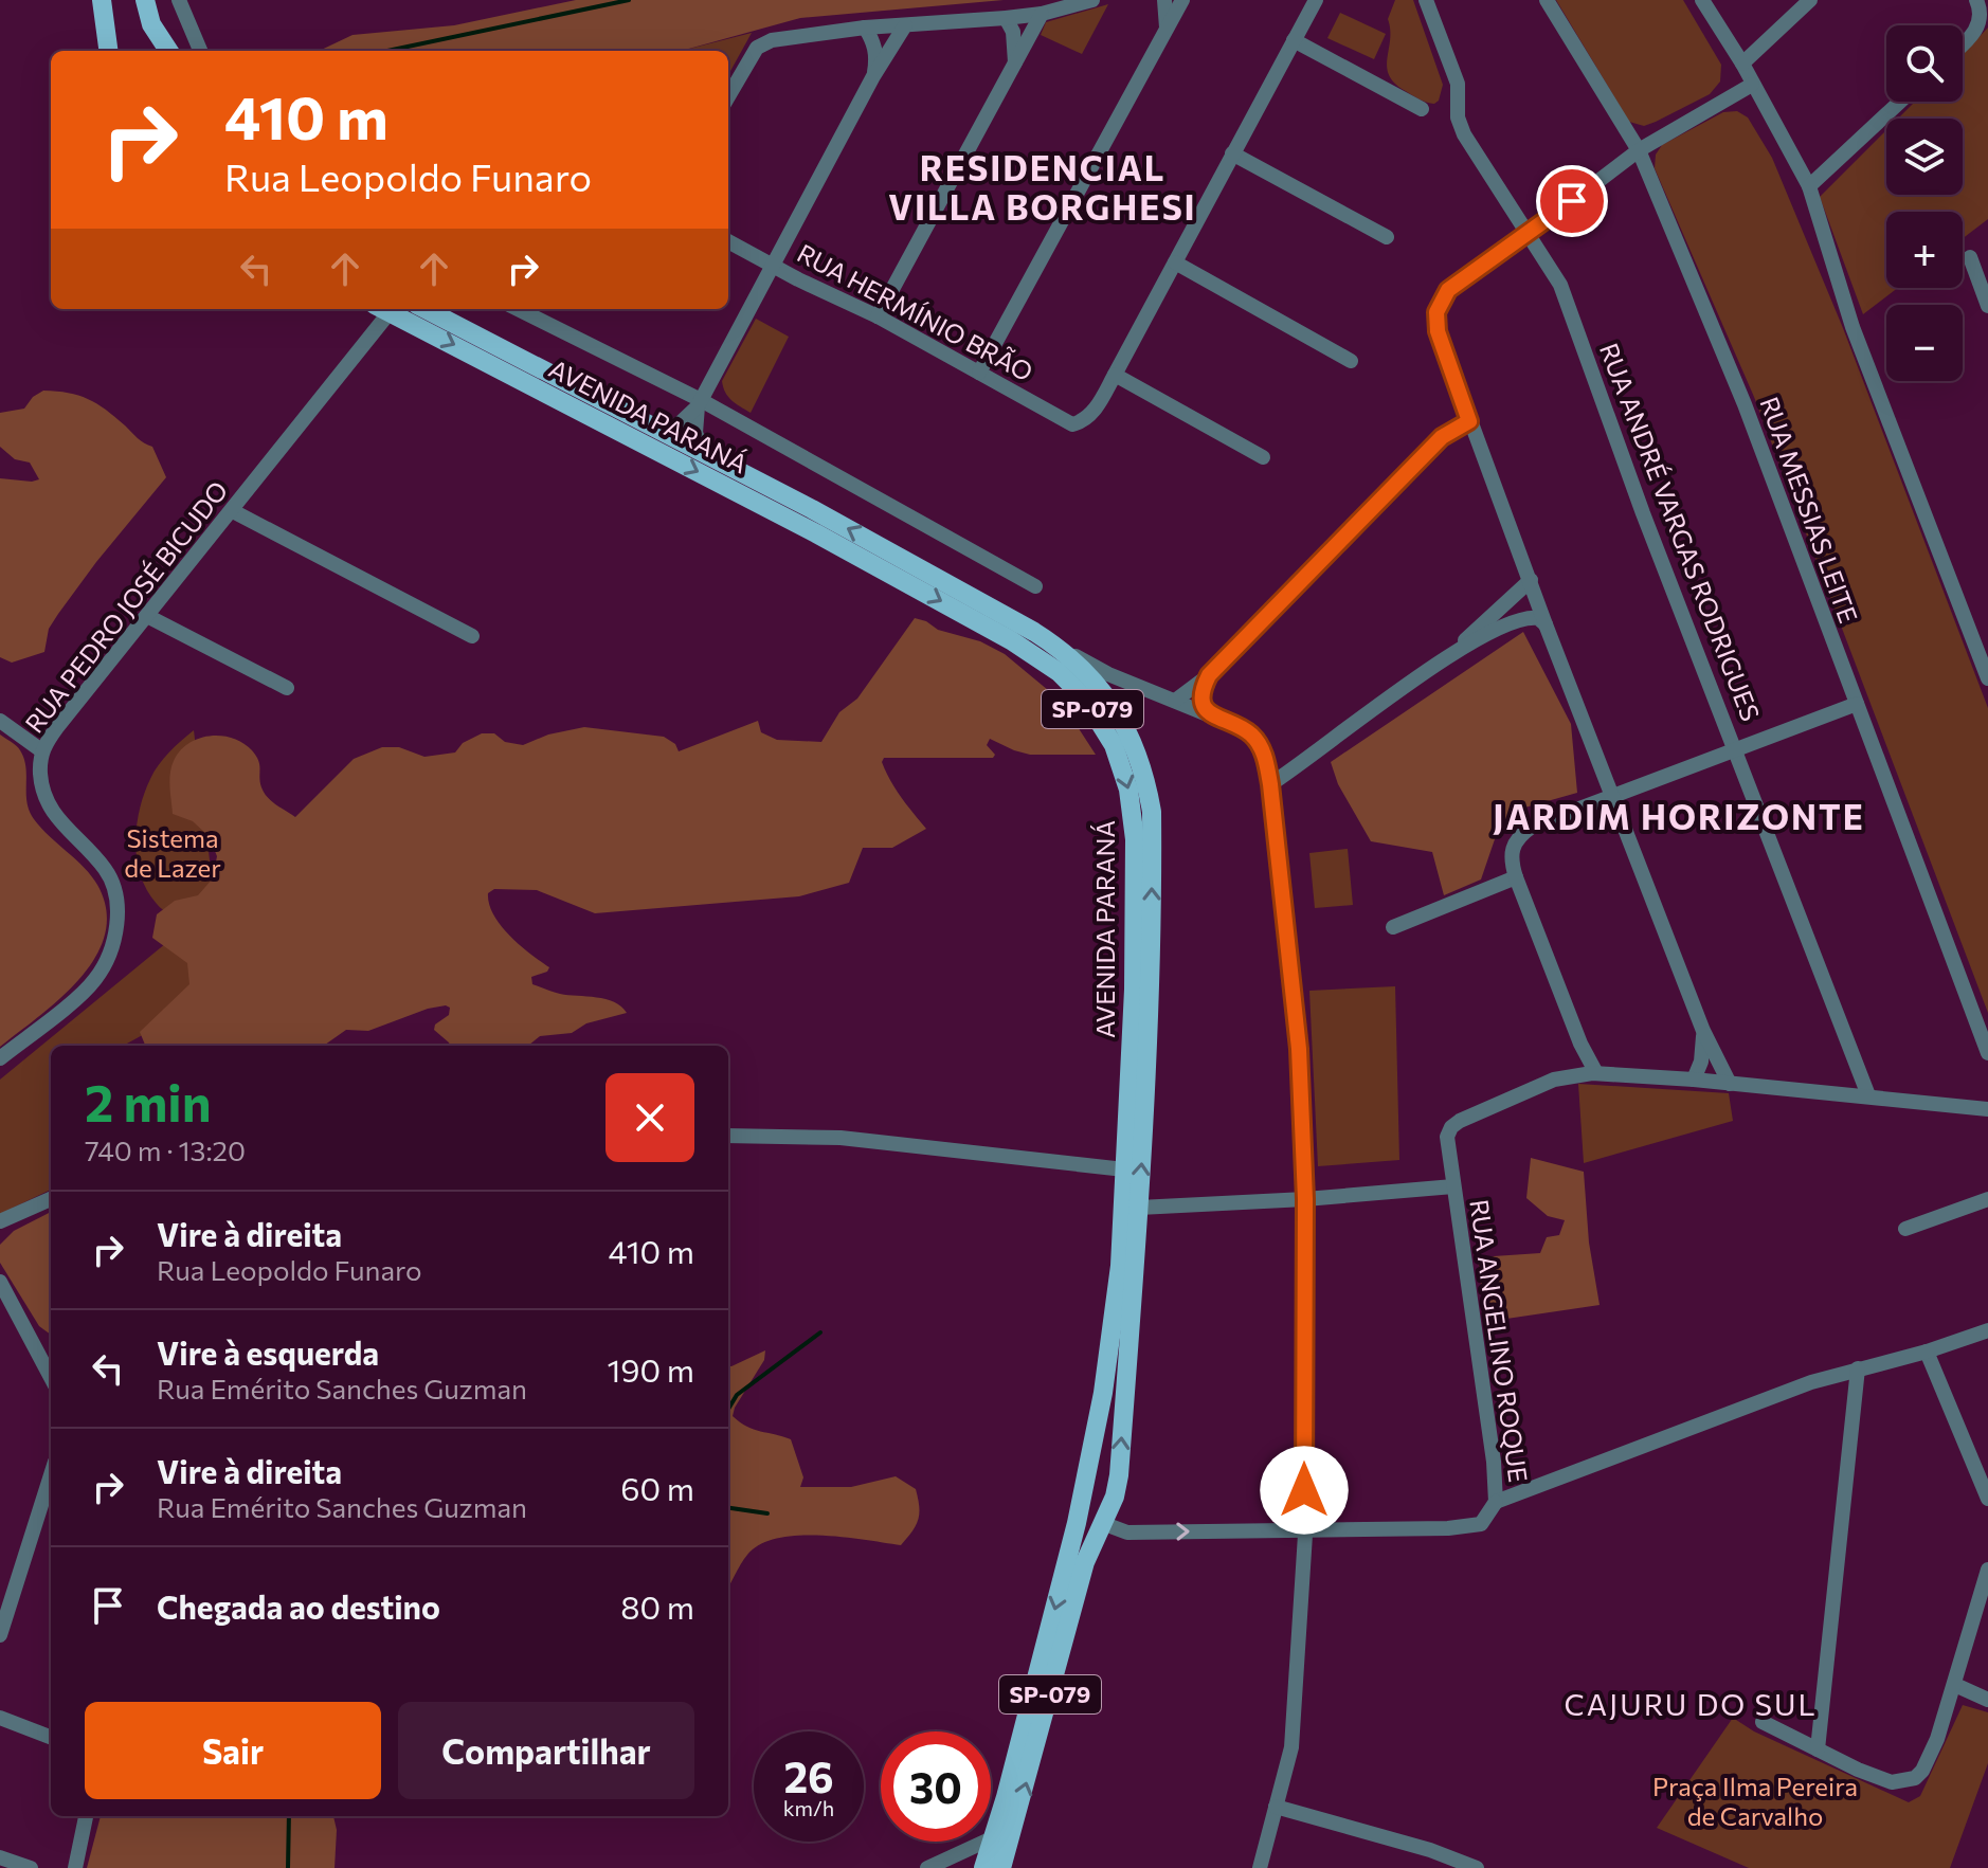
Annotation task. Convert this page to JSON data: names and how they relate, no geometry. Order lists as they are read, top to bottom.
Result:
{
  "streets": {
    "main road": ["AVENIDA PARANÁ", "SP-079"],
    "street": [
      "RUA HERMÍNIO BRÃO",
      "RUA MESSIAS LEITE",
      "RUA ANDRÉ VARGAS RODRIGUES",
      "RUA PEDRO JOSÉ BICUDO",
      "RUA ANGELINO ROQUE"
    ]
  },
  "crossings": [
    ["AVENIDA PARANÁ", "RUA PEDRO JOSÉ BICUDO"]
  ],
  "districts": ["RESIDENCIAL VILLA BORGHESI", "JARDIM HORIZONTE", "CAJURU DO SUL"],
  "parks": ["Sistema de Lazer", "Praça Ilma Pereira de Carvalho"],
  "page": {
    "map_buttons": ["+", "−"],
    "turn": ["410 m", "Rua Leopoldo Funaro"],
    "heading": ["2 min", "740 m · 13:20"],
    "list": [
      {
        "name": "Vire à direita",
        "note": "Rua Leopoldo Funaro",
        "value": "410 m"
      },
      {
        "name": "Vire à esquerda",
        "note": "Rua Emérito Sanches Guzman",
        "value": "190 m"
      },
      {
        "name": "Vire à direita",
        "note": "Rua Emérito Sanches Guzman",
        "value": "60 m"
      },
      {
        "name": "Chegada ao destino",
        "value": "80 m"
      }
    ],
    "buttons": ["Sair", "Compartilhar"],
    "speed": "26 km/h",
    "limit": "30"
  }
}
